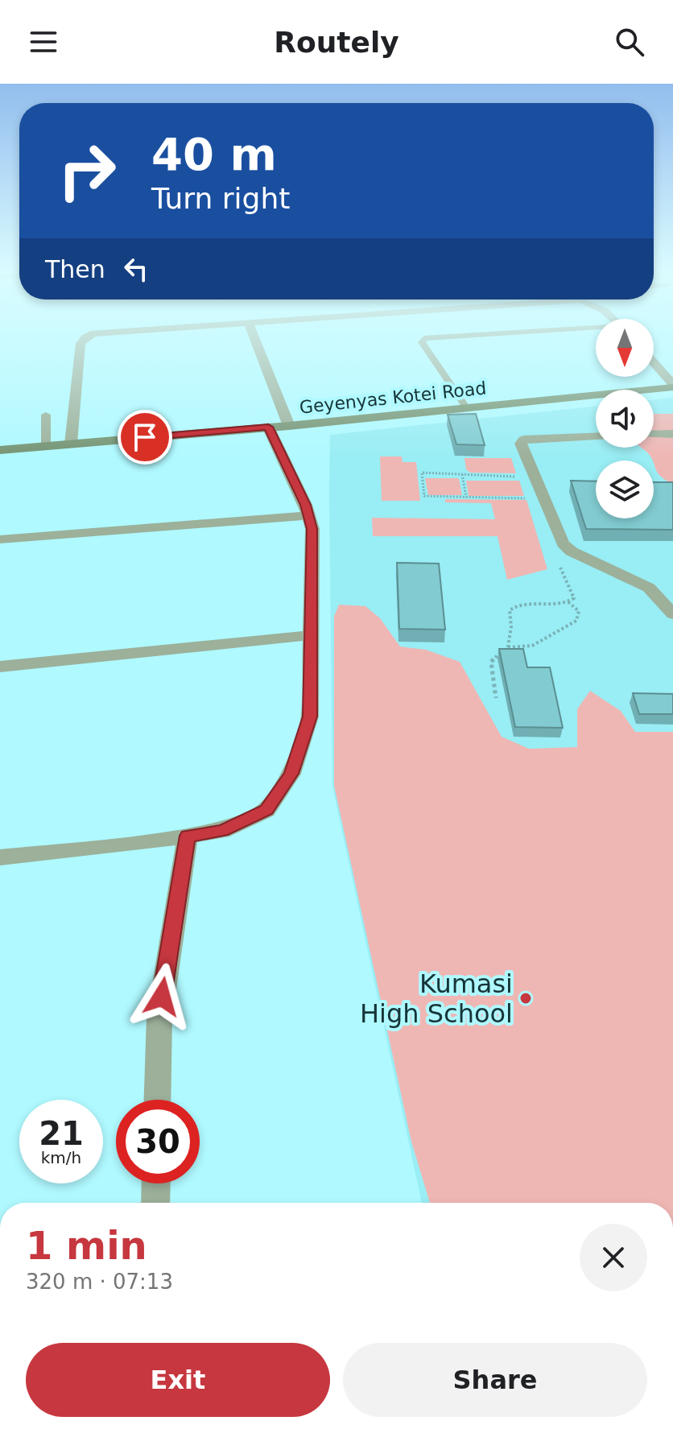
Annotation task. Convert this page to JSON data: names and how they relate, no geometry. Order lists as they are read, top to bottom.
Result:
{
  "streets": {
    "street": ["Geyenyas Kotei Road"]
  },
  "places": ["Kumasi High School"],
  "north": "bottom",
  "page": {
    "header": "Routely",
    "turn": ["40 m", "Turn right"],
    "then": "Then",
    "speed": "21 km/h",
    "limit": "30",
    "heading": ["1 min", "320 m · 07:13"],
    "buttons": ["Exit", "Share"]
  }
}
